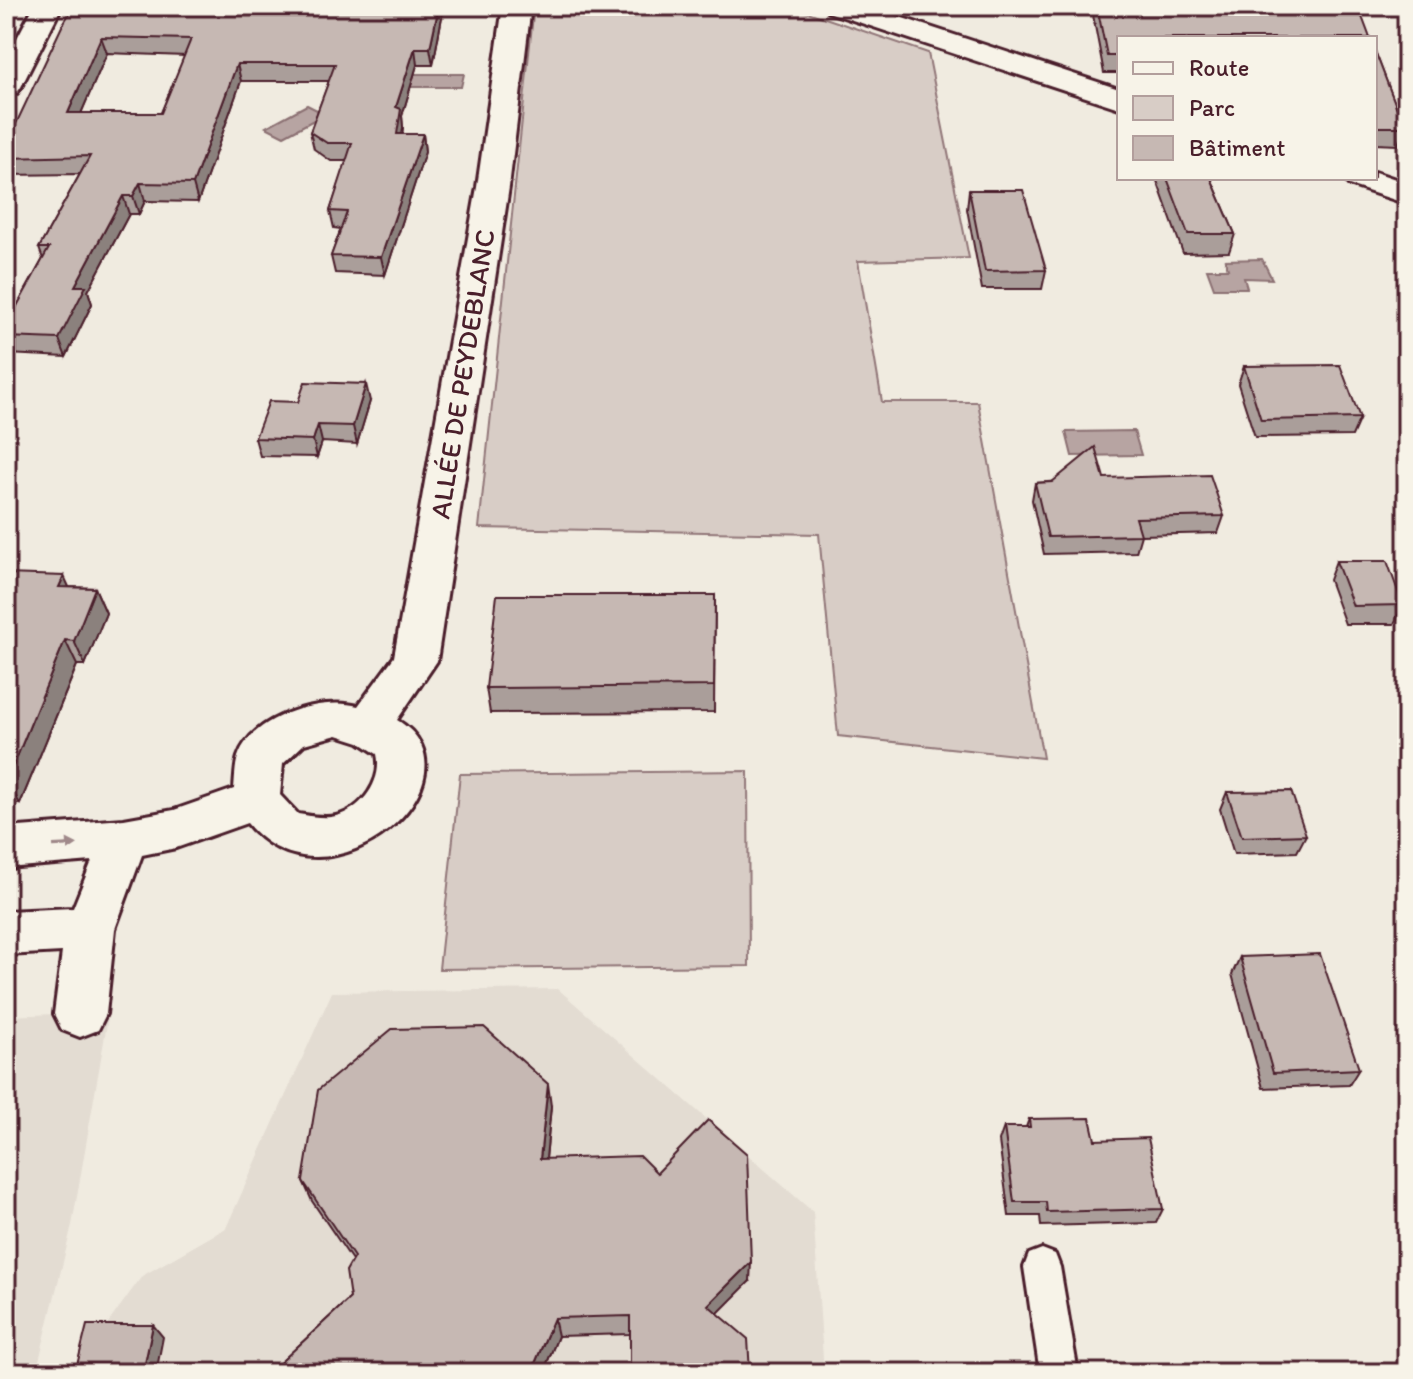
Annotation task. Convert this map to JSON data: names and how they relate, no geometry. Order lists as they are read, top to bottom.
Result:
{
  "streets": {
    "street": ["ALLÉE DE PEYDEBLANC"]
  },
  "legend": ["Route", "Parc", "Bâtiment"]
}
